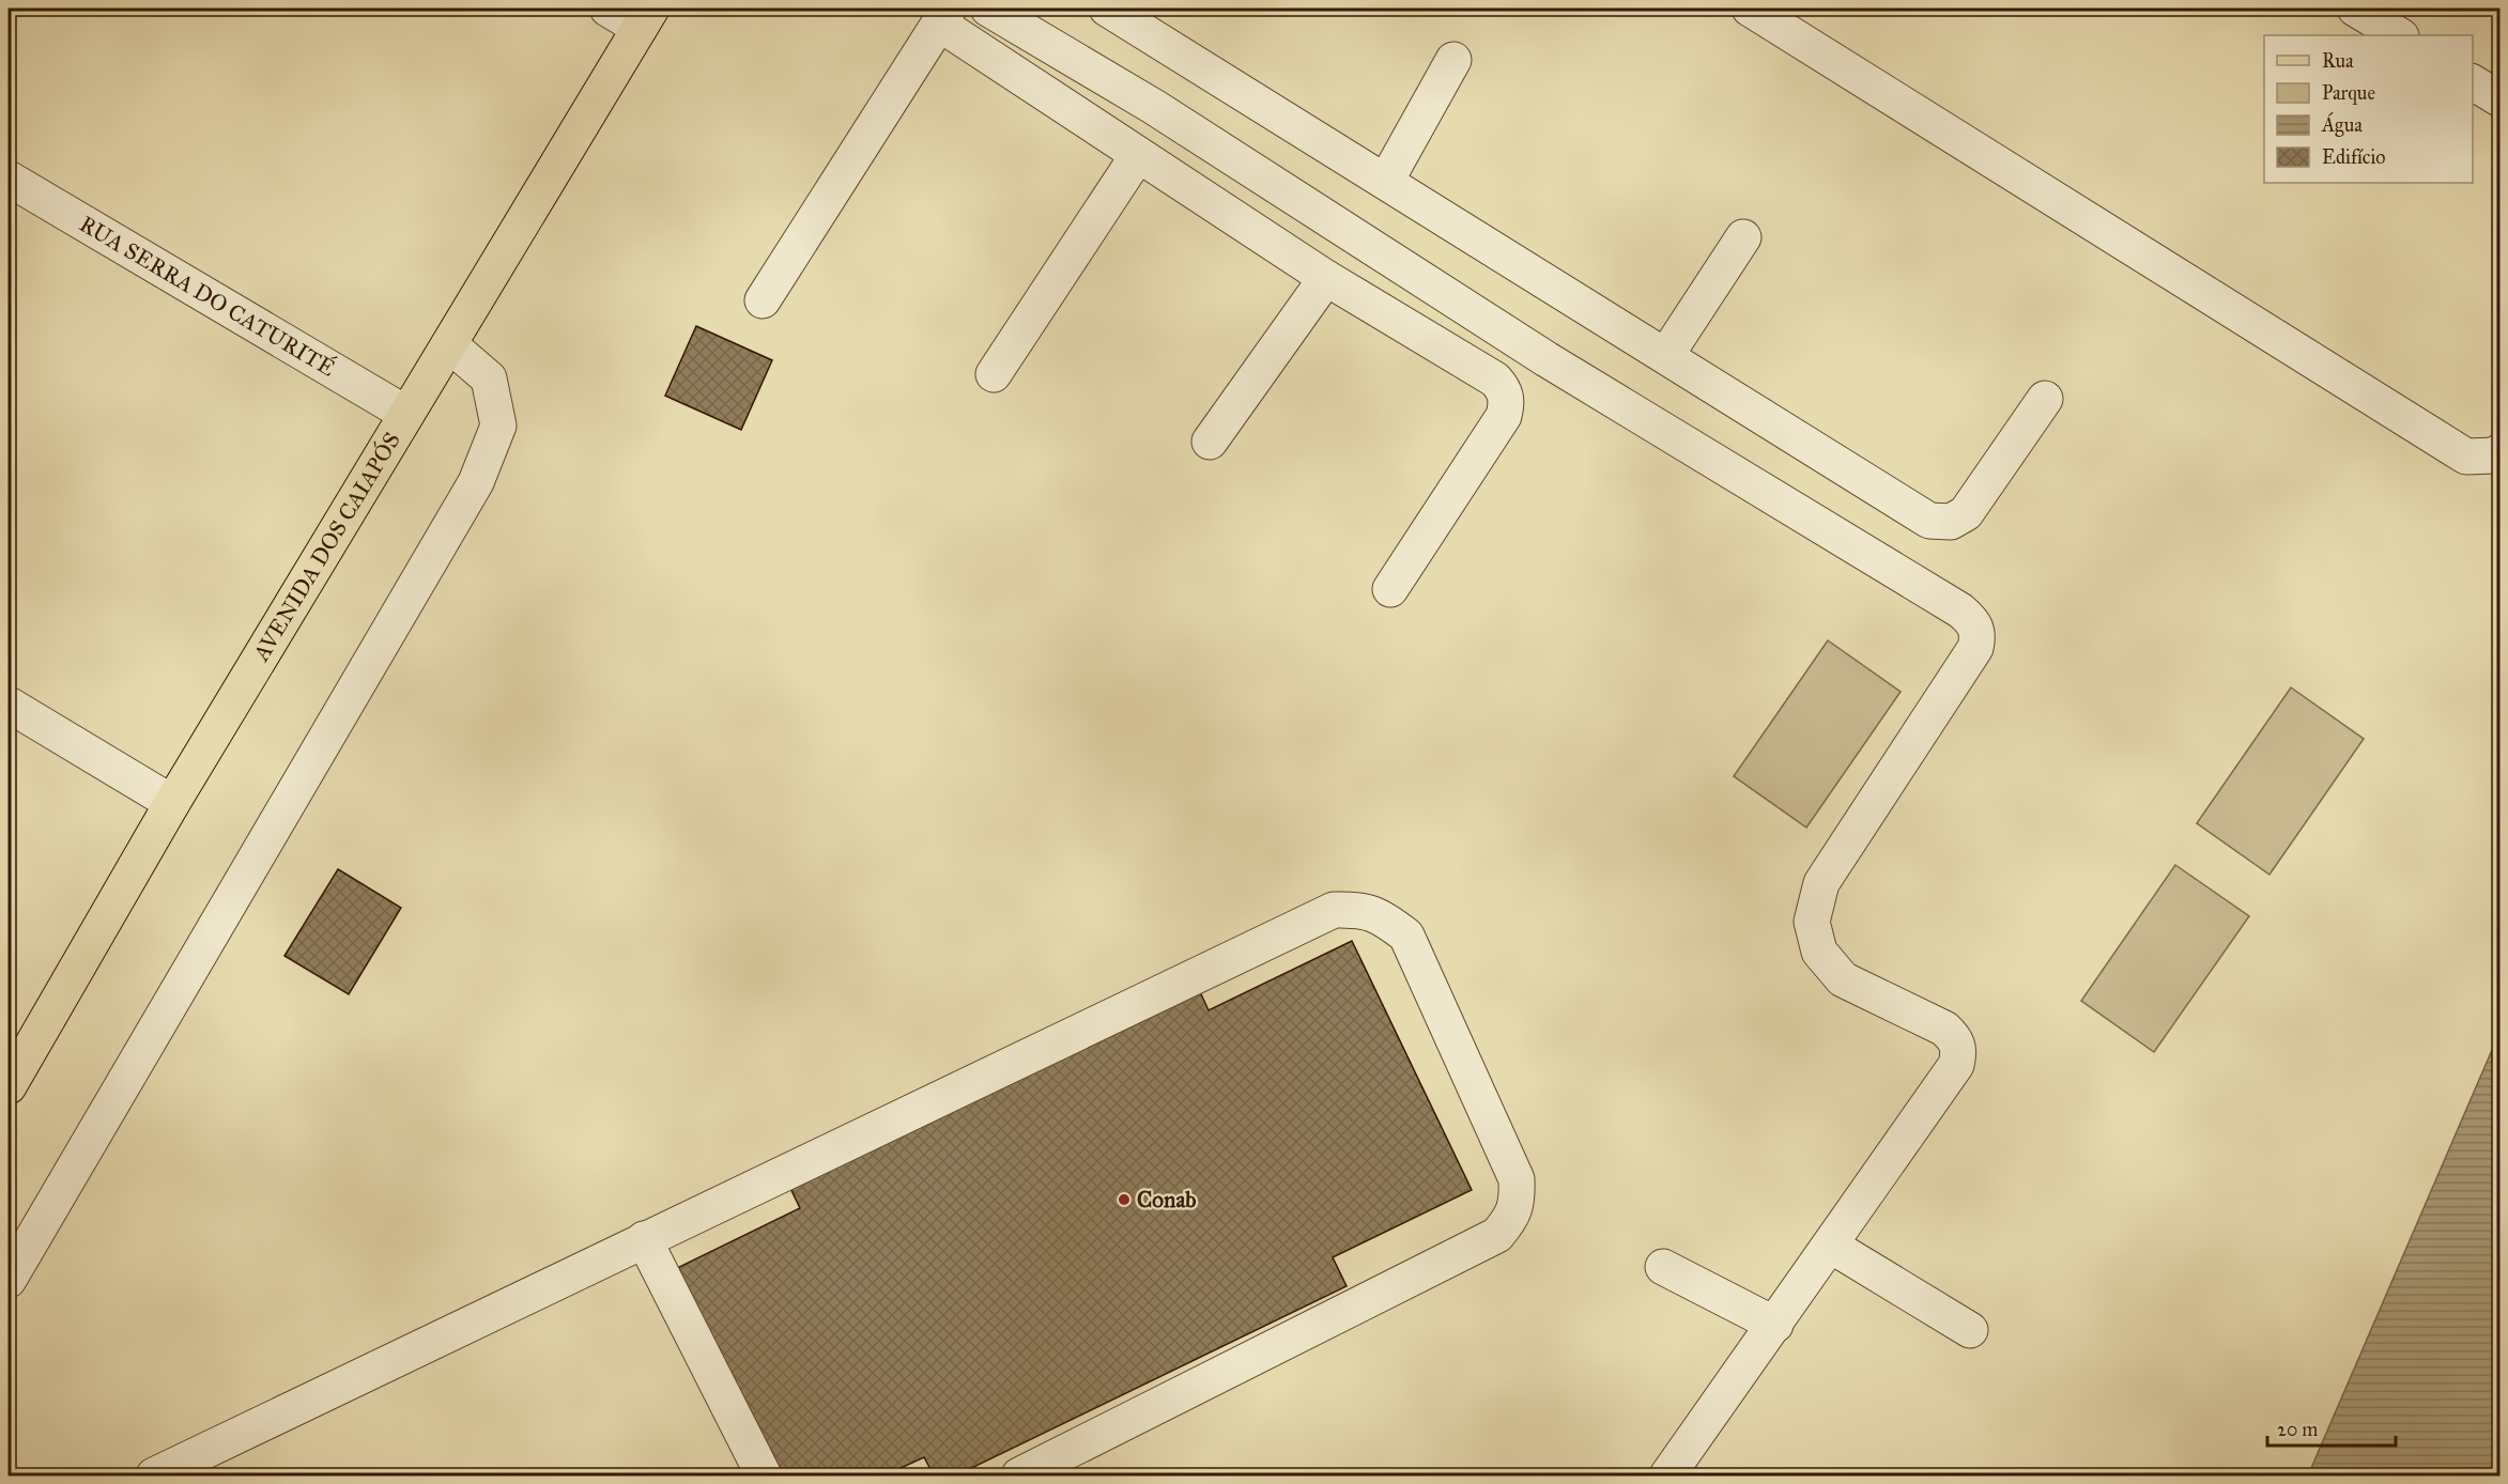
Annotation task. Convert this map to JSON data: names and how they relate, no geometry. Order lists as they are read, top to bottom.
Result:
{
  "streets": {
    "main road": ["AVENIDA DOS CAIAPÓS"],
    "street": ["RUA SERRA DO CATURITÉ"]
  },
  "crossings": [
    ["RUA SERRA DO CATURITÉ", "AVENIDA DOS CAIAPÓS"]
  ],
  "places": ["Conab"],
  "legend": [
    "Rua",
    "Parque",
    "Água",
    "Edifício"
  ],
  "scale_bar": "20 m"
}
